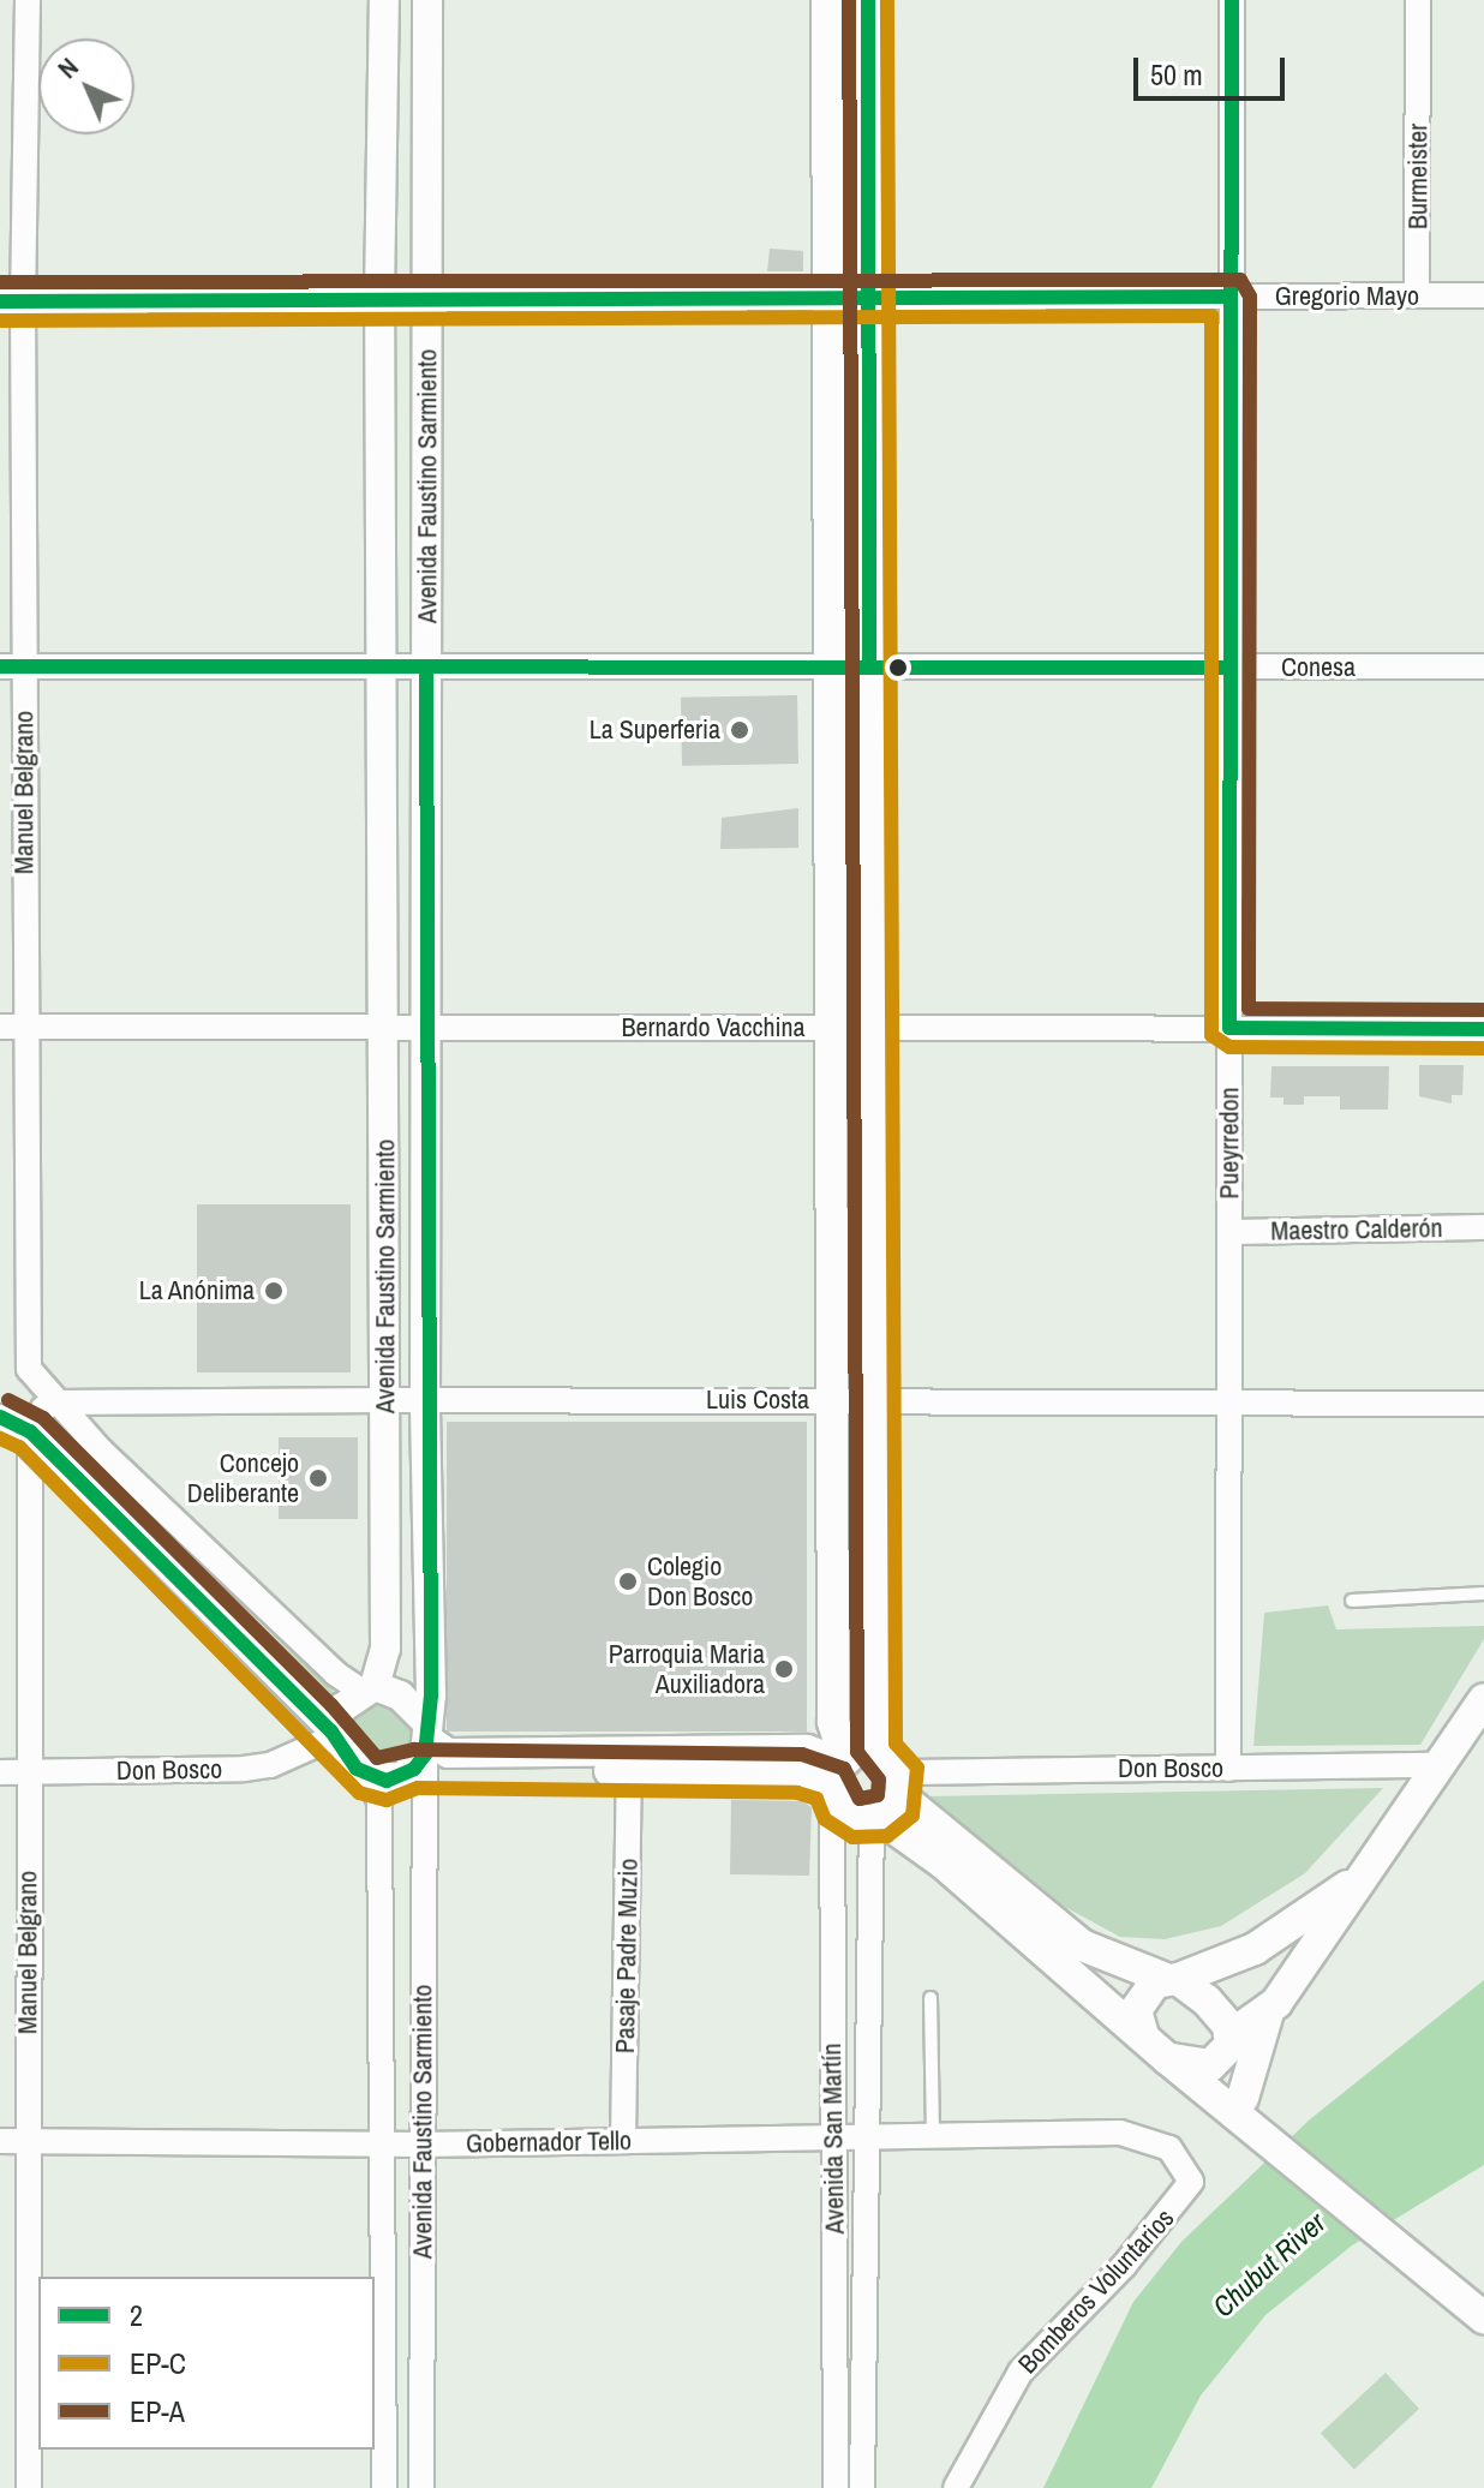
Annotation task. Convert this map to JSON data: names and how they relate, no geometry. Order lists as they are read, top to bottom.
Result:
{
  "streets": {
    "main road": ["Avenida San Martín"],
    "street": [
      "Burmeister",
      "Gregorio Mayo",
      "Avenida Faustino Sarmiento",
      "Conesa",
      "Manuel Belgrano",
      "Bernardo Vacchina",
      "Pueyrredon",
      "Maestro Calderón",
      "Luis Costa",
      "Don Bosco",
      "Pasaje Padre Muzio",
      "Gobernador Tello",
      "Bomberos Voluntarios"
    ]
  },
  "crossings": [
    ["Burmeister", "Gregorio Mayo"],
    ["Gregorio Mayo", "Avenida Faustino Sarmiento"],
    ["Gregorio Mayo", "Manuel Belgrano"],
    ["Gregorio Mayo", "Pueyrredon"],
    ["Gregorio Mayo", "Avenida San Martín"],
    ["Avenida Faustino Sarmiento", "Conesa"],
    ["Avenida Faustino Sarmiento", "Bernardo Vacchina"],
    ["Avenida Faustino Sarmiento", "Luis Costa"],
    ["Avenida Faustino Sarmiento", "Don Bosco"],
    ["Avenida Faustino Sarmiento", "Gobernador Tello"],
    ["Conesa", "Manuel Belgrano"],
    ["Conesa", "Pueyrredon"],
    ["Conesa", "Avenida San Martín"],
    ["Manuel Belgrano", "Bernardo Vacchina"],
    ["Manuel Belgrano", "Luis Costa"],
    ["Manuel Belgrano", "Don Bosco"],
    ["Manuel Belgrano", "Gobernador Tello"],
    ["Bernardo Vacchina", "Pueyrredon"],
    ["Bernardo Vacchina", "Avenida San Martín"],
    ["Pueyrredon", "Maestro Calderón"],
    ["Pueyrredon", "Luis Costa"],
    ["Pueyrredon", "Don Bosco"],
    ["Luis Costa", "Avenida San Martín"],
    ["Don Bosco", "Avenida San Martín"],
    ["Pasaje Padre Muzio", "Gobernador Tello"],
    ["Avenida San Martín", "Gobernador Tello"],
    ["Gobernador Tello", "Bomberos Voluntarios"]
  ],
  "water": ["Chubut River"],
  "places": [
    "La Superferia",
    "La Anónima",
    "Concejo Deliberante",
    "Colegio Don Bosco",
    "Parroquia Maria Auxiliadora"
  ],
  "lines": ["transit line 2", "transit line EP-C", "transit line EP-A"],
  "legend": ["2", "EP-C", "EP-A"],
  "scale_bar": "50 m",
  "north": "top left"
}
